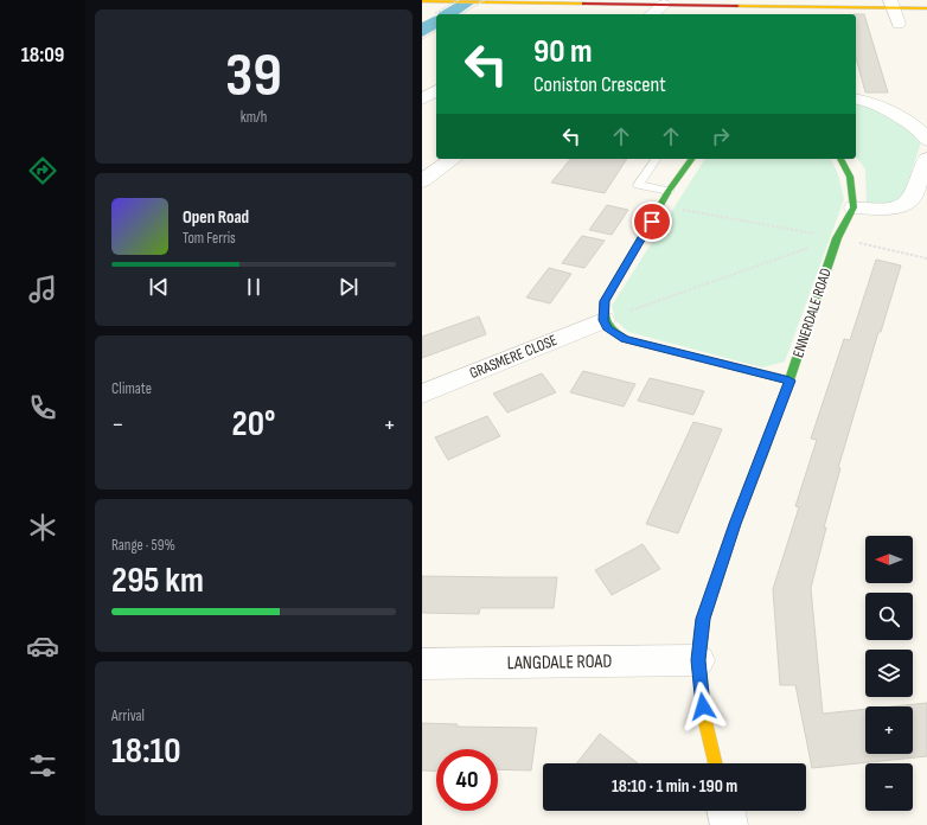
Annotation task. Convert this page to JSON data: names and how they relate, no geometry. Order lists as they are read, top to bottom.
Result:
{
  "streets": {
    "street": ["ENNERDALE ROAD", "GRASMERE CLOSE", "LANGDALE ROAD"]
  },
  "crossings": [
    ["ENNERDALE ROAD", "LANGDALE ROAD"]
  ],
  "north": "left",
  "page": {
    "tabs": "18:09",
    "tile": [
      ["39", "km/h"],
      "Climate",
      ["Range · 59%", "295 km"],
      ["Arrival", "18:10"]
    ],
    "turn": ["90 m", "Coniston Crescent"],
    "song": ["Open Road", "Tom Ferris"],
    "heat": ["−", "20°", "+"],
    "map_buttons": ["+", "−"],
    "limit": "40",
    "trip": "18:10 · 1 min · 190 m"
  }
}
